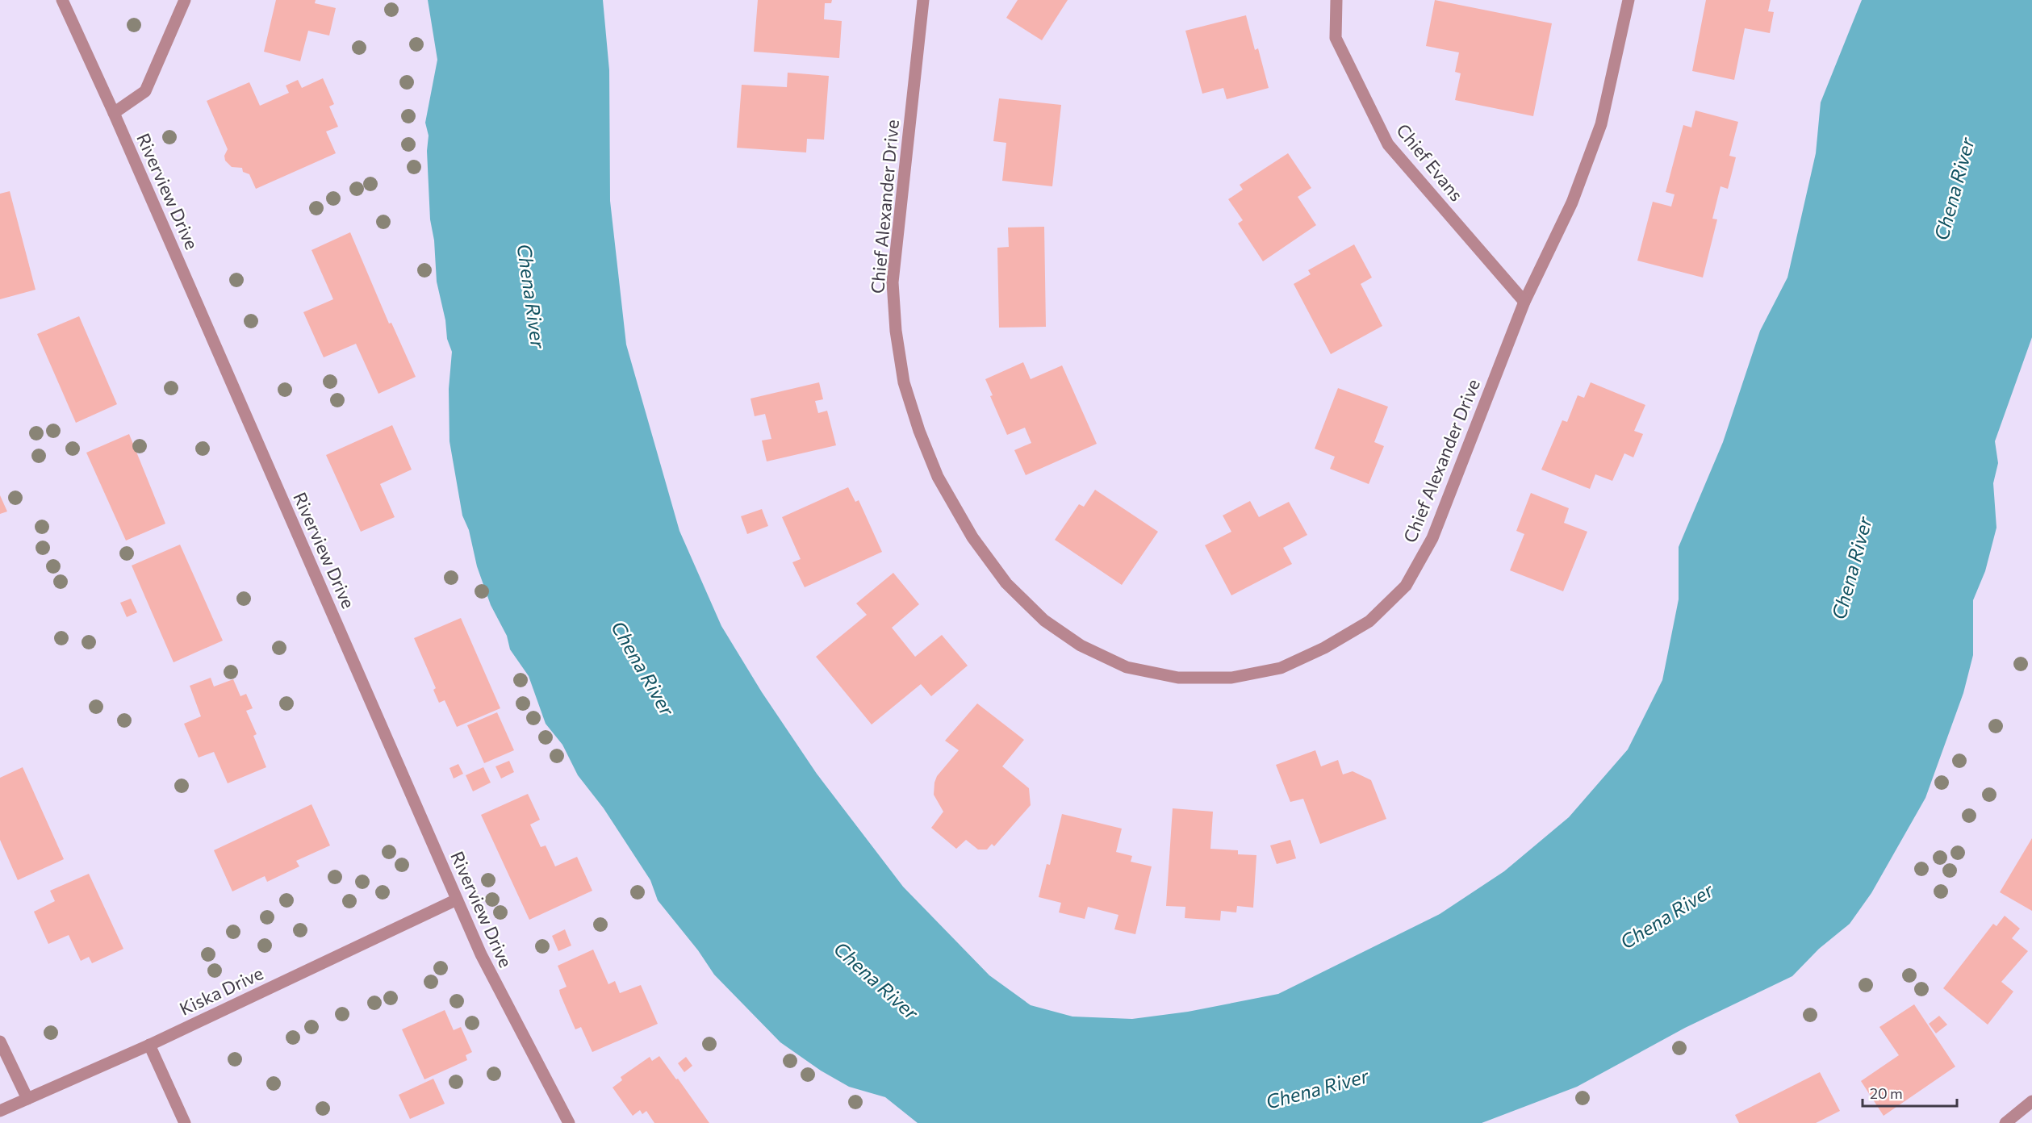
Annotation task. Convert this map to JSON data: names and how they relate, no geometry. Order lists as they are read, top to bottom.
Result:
{
  "streets": {
    "street": [
      "Chief Evans",
      "Riverview Drive",
      "Chief Alexander Drive",
      "Kiska Drive"
    ]
  },
  "crossings": [
    ["Chief Evans", "Chief Alexander Drive"],
    ["Riverview Drive", "Kiska Drive"]
  ],
  "water": ["Chena River"],
  "scale_bar": "20 m"
}
